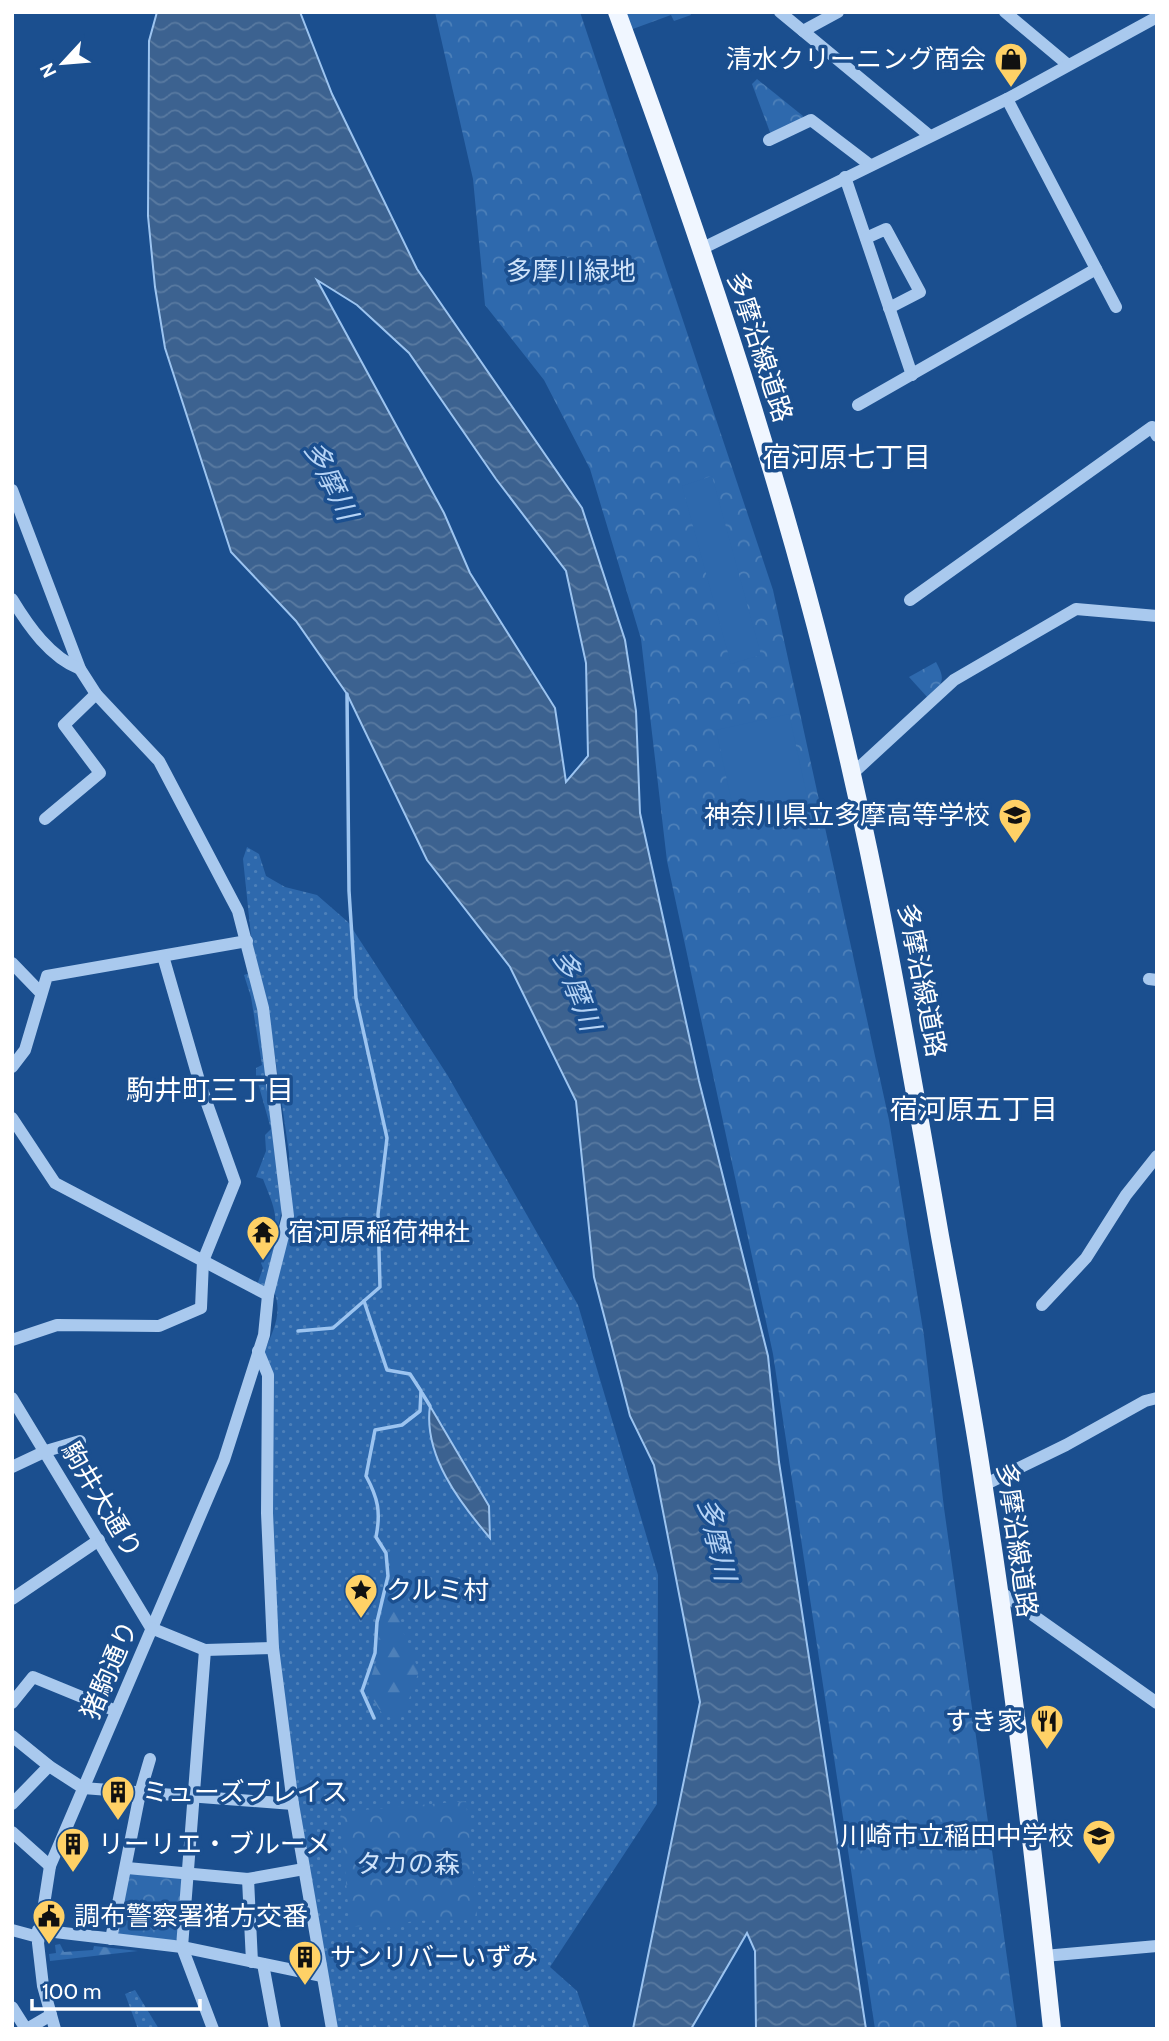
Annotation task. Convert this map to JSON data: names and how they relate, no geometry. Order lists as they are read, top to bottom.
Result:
{
  "streets": {
    "main road": ["多摩沿線道路"],
    "street": ["駒井大通り", "猪駒通り"]
  },
  "crossings": [
    ["駒井大通り", "猪駒通り"]
  ],
  "districts": ["宿河原七丁目", "駒井町三丁目", "宿河原五丁目"],
  "water": ["多摩川"],
  "parks": ["多摩川緑地", "タカの森"],
  "places": {
    "shop": ["清水クリーニング商会"],
    "school or university": ["神奈川県立多摩高等学校", "川崎市立稲田中学校"],
    "temple": ["宿河原稲荷神社"],
    "place": ["クルミ村"],
    "restaurant": ["すき家"],
    "building": ["ミューズプレイス", "リーリエ・ブルーメ", "サンリバーいずみ"],
    "public building": ["調布警察署猪方交番"]
  },
  "scale_bar": "100 m",
  "north": "bottom left"
}
